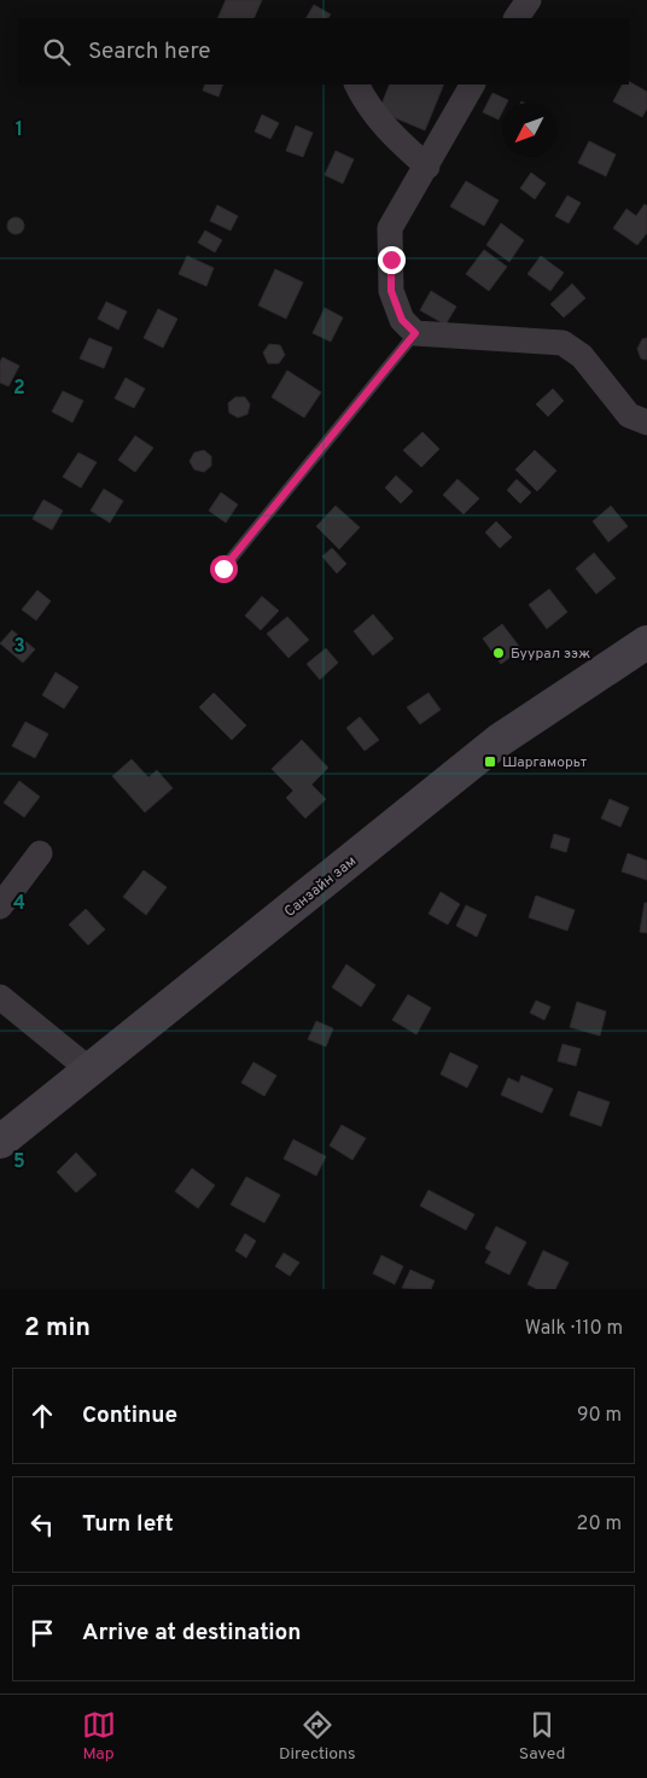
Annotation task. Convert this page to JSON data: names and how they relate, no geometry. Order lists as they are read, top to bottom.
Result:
{
  "streets": {
    "main road": ["Санзайн зам"]
  },
  "places": {
    "other": ["Буурал ээж"],
    "transit": ["Шаргаморьт"]
  },
  "north": "bottom left",
  "page": {
    "search": "Search here",
    "heading": ["2 min", "Walk · 110 m"],
    "list": [
      ["Continue", "90 m"],
      ["Turn left", "20 m"],
      "Arrive at destination"
    ],
    "nav": ["Map", "Directions", "Saved"]
  },
  "grid": {
    "rows": [
      "1",
      "2",
      "3",
      "4",
      "5"
    ]
  }
}
